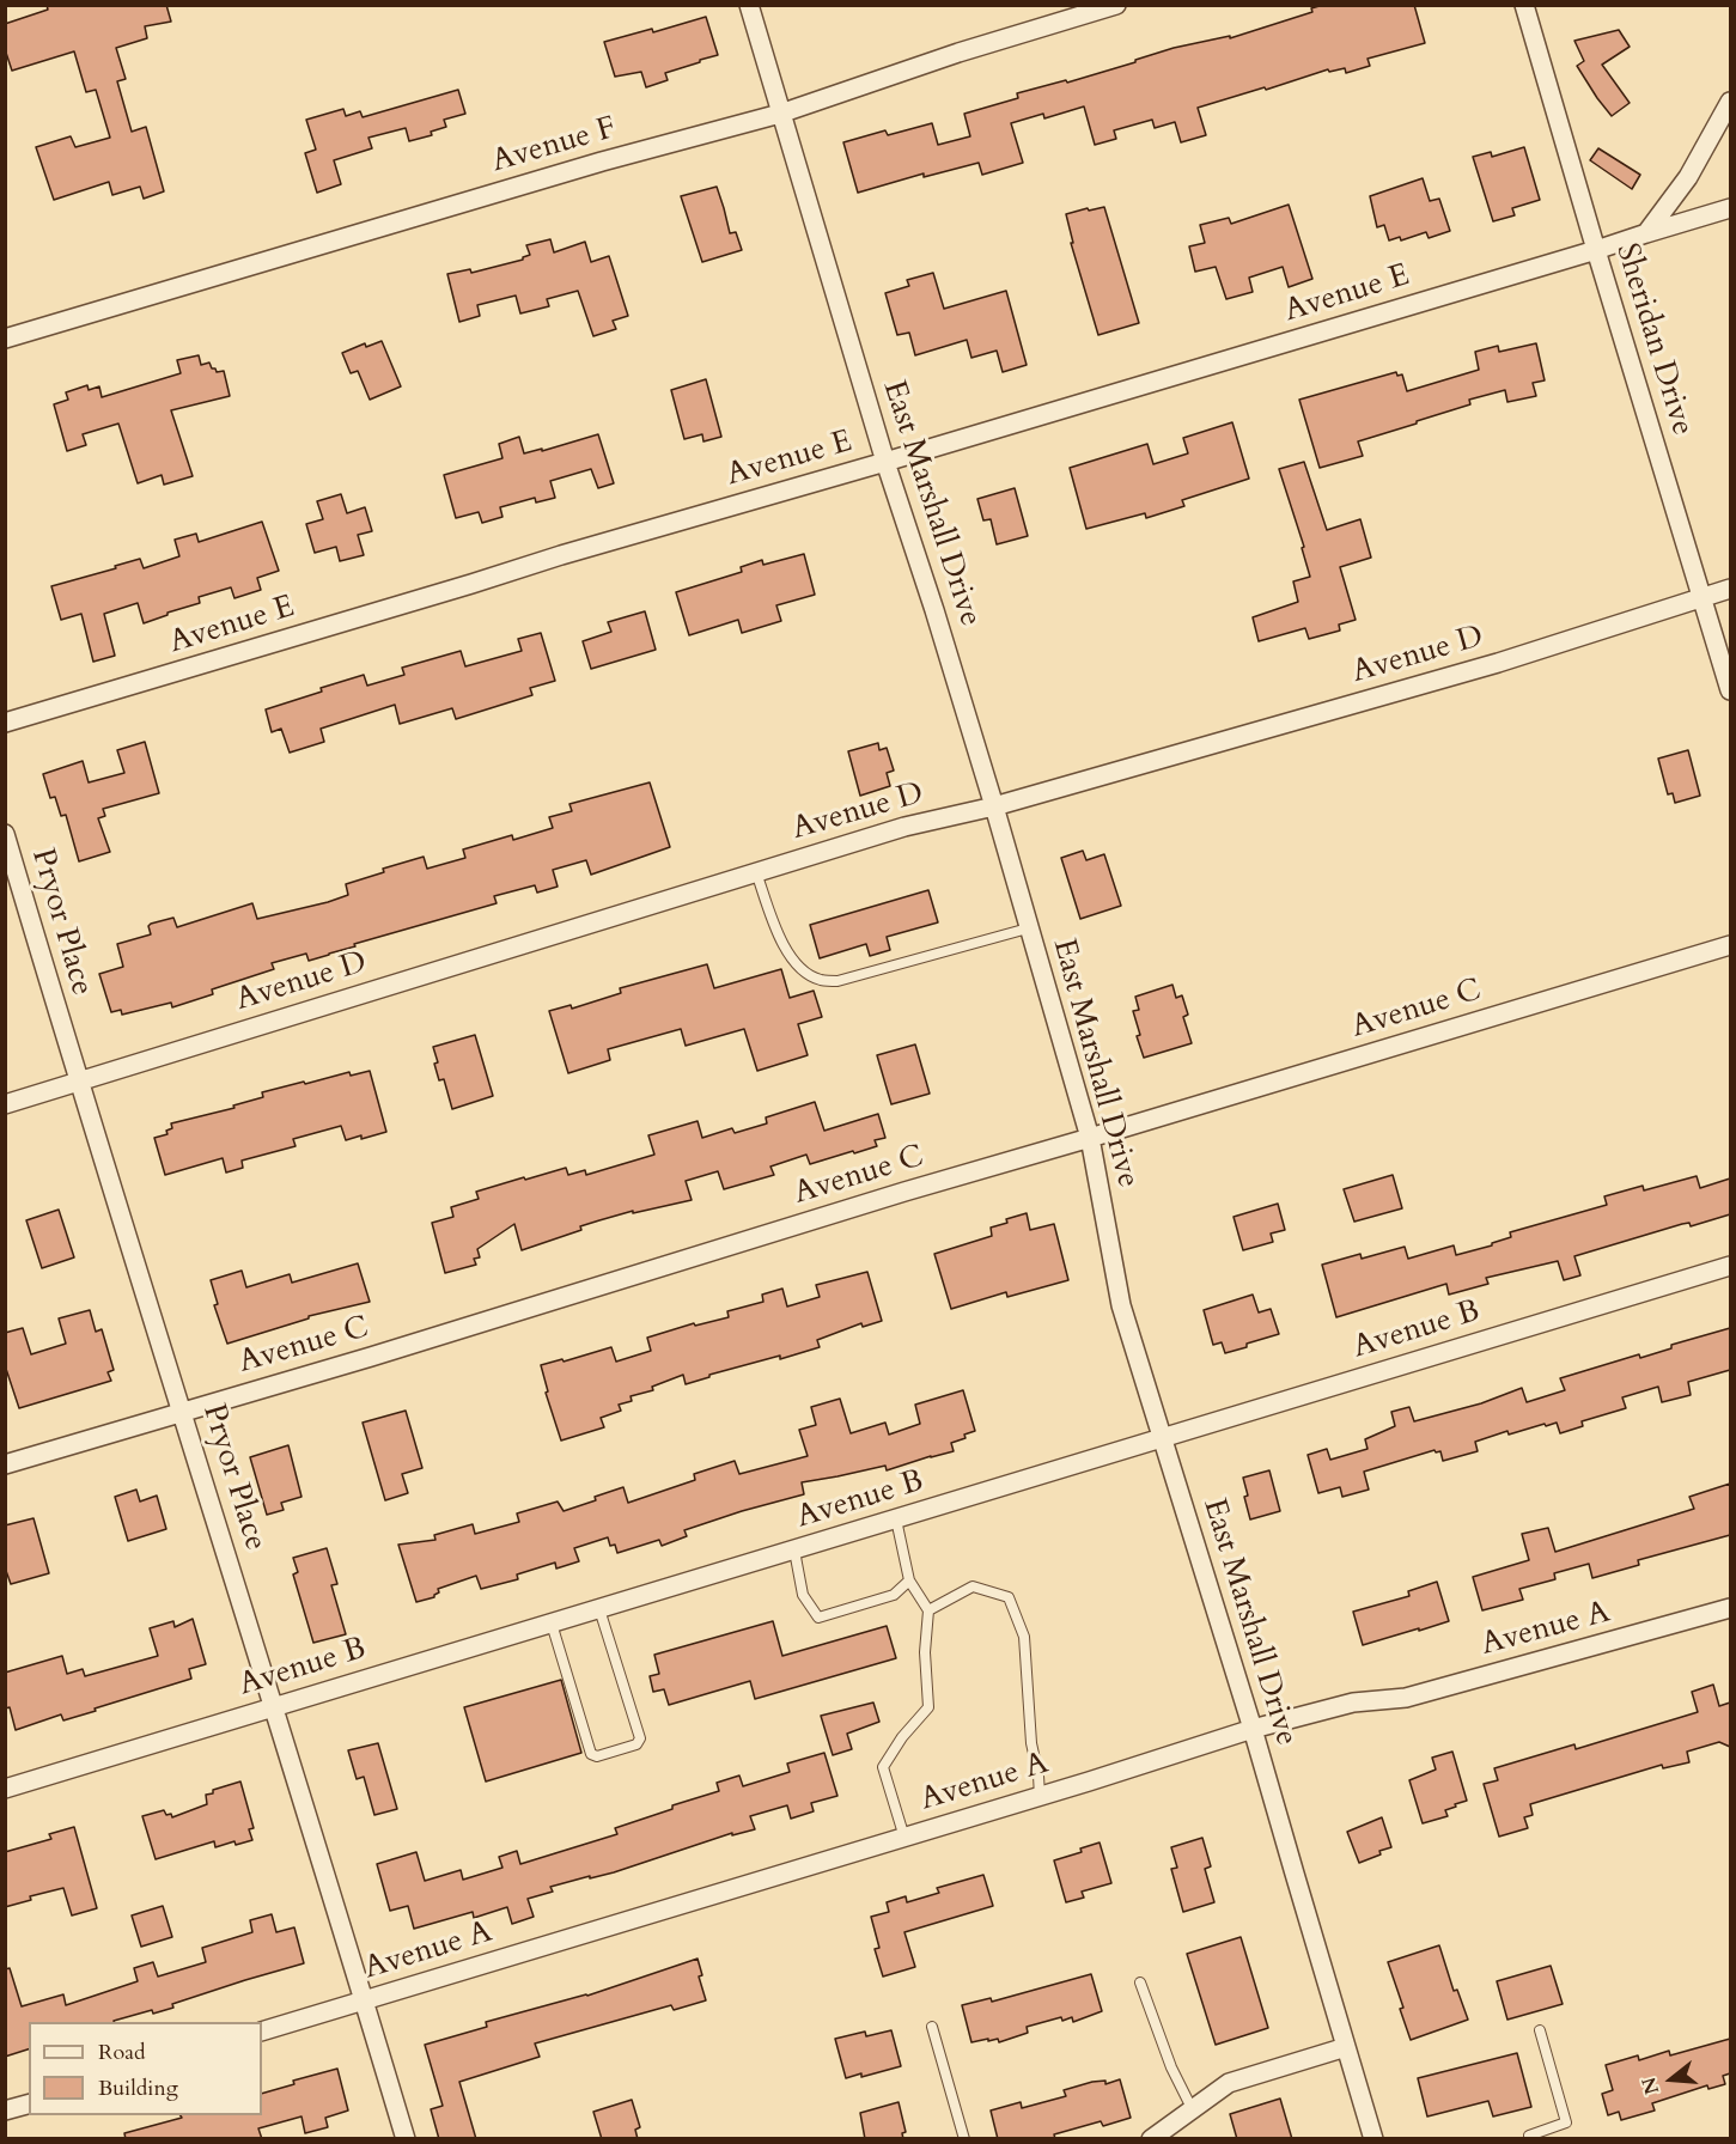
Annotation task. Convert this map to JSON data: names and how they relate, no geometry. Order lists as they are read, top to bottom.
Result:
{
  "streets": {
    "street": [
      "Avenue F",
      "Avenue E",
      "Sheridan Drive",
      "East Marshall Drive",
      "Avenue D",
      "Pryor Place",
      "Avenue C",
      "Avenue B",
      "Avenue A"
    ]
  },
  "crossings": [
    ["Avenue F", "East Marshall Drive"],
    ["Avenue E", "Sheridan Drive"],
    ["Avenue E", "East Marshall Drive"],
    ["Sheridan Drive", "Avenue D"],
    ["East Marshall Drive", "Avenue D"],
    ["East Marshall Drive", "Avenue C"],
    ["East Marshall Drive", "Avenue B"],
    ["East Marshall Drive", "Avenue A"],
    ["Avenue D", "Pryor Place"],
    ["Pryor Place", "Avenue C"],
    ["Pryor Place", "Avenue B"],
    ["Pryor Place", "Avenue A"]
  ],
  "legend": ["Road", "Building"],
  "north": "left"
}
